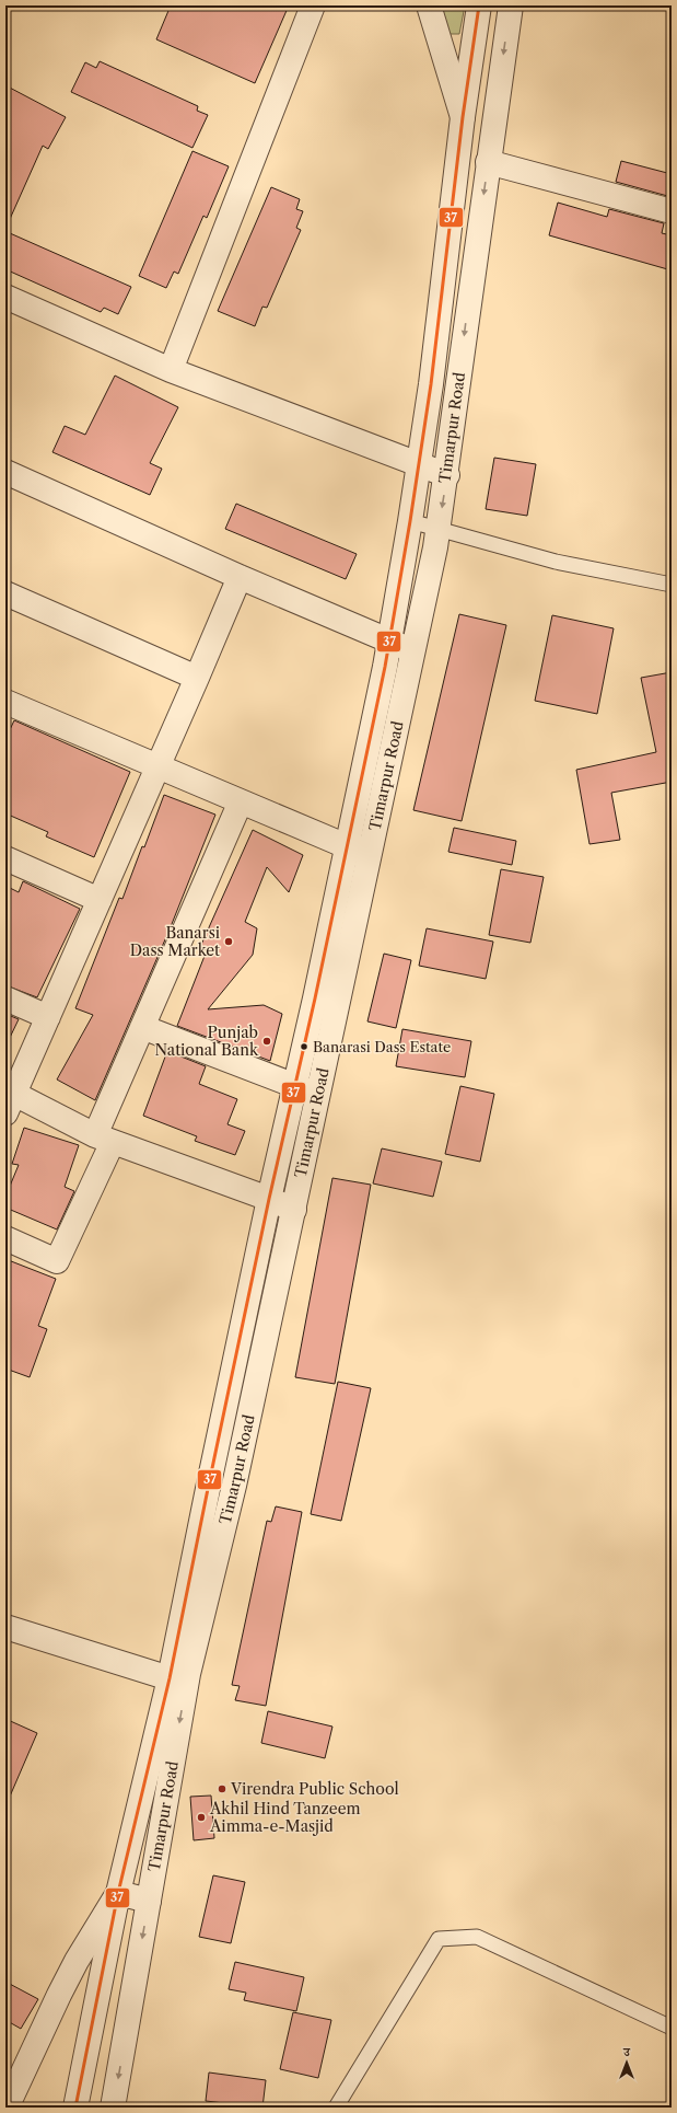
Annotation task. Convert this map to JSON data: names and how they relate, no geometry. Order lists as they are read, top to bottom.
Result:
{
  "streets": {
    "street": ["Timarpur Road"]
  },
  "places": [
    "Banarsi Dass Market",
    "Punjab National Bank",
    "Banarasi Dass Estate",
    "Virendra Public School",
    "Akhil Hind Tanzeem Aimma-e-Masjid"
  ],
  "lines": ["transit line 37"],
  "north": "top"
}
